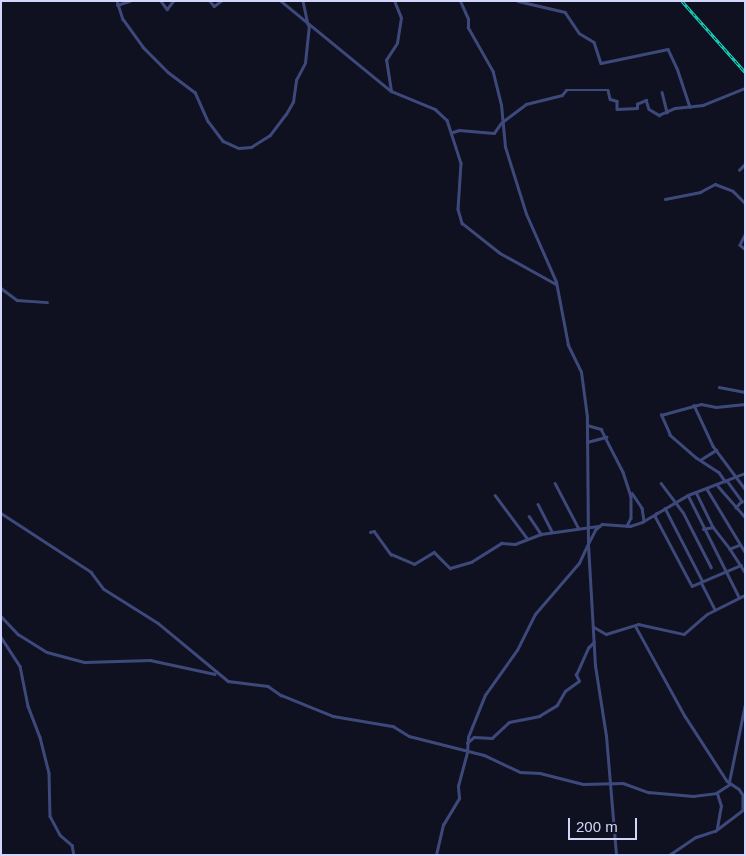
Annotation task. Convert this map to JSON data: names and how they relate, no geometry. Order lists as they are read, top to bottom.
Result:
{
  "scale_bar": "200 m"
}
